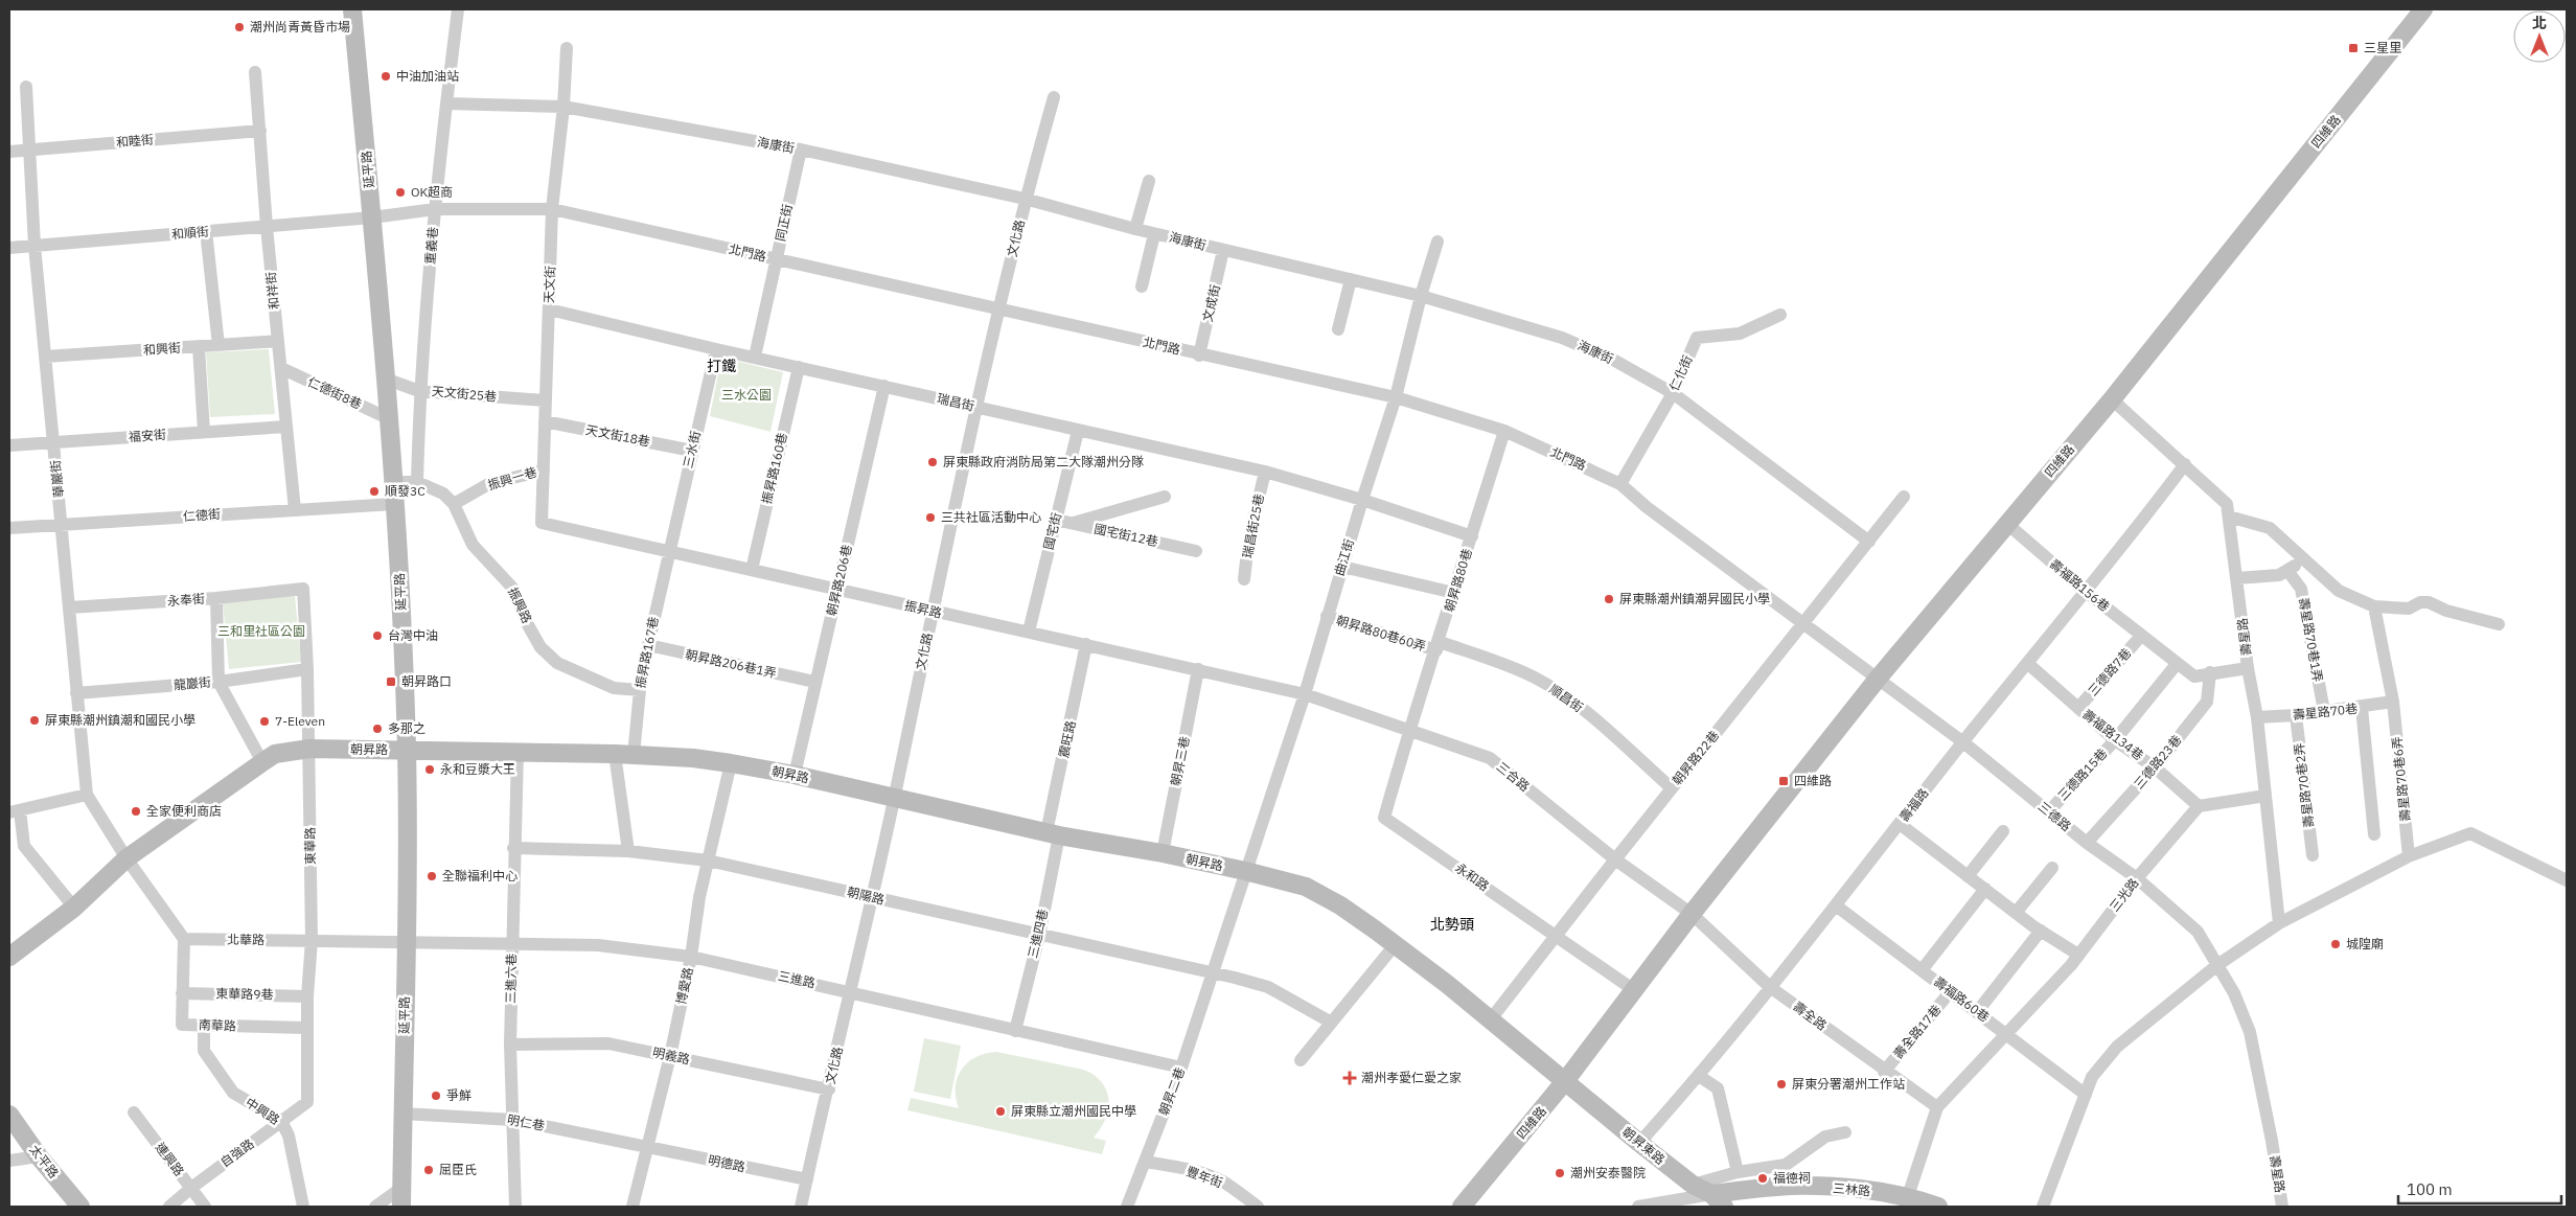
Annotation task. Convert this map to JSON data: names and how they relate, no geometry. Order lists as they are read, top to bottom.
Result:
{
  "streets": {
    "main road": [
      "四維路",
      "延平路",
      "朝昇路",
      "朝昇東路",
      "太平路",
      "三林路"
    ],
    "street": [
      "和睦街",
      "海康街",
      "同正街",
      "和順街",
      "文化路",
      "重義巷",
      "北門路",
      "天文街",
      "和祥街",
      "文成街",
      "和興街",
      "仁化街",
      "仁德街8巷",
      "天文街25巷",
      "瑞昌街",
      "福安街",
      "天文街18巷",
      "三水街",
      "振昇路160巷",
      "華巖街",
      "振興一巷",
      "仁德街",
      "瑞昌街25巷",
      "國宅街",
      "國宅街12巷",
      "曲江街",
      "朝昇路206巷",
      "朝昇路80巷",
      "壽福路156巷",
      "永奉街",
      "振興路",
      "振昇路",
      "朝昇路80巷60弄",
      "壽星路",
      "壽星路70巷1弄",
      "振昇路167巷",
      "朝昇路206巷1弄",
      "三德路7巷",
      "龍巖街",
      "順昌街",
      "壽星路70巷",
      "壽福路134巷",
      "震旺路",
      "朝昇路22巷",
      "朝昇三巷",
      "三德路23巷",
      "三德路15巷",
      "三合路",
      "壽星路70巷6弄",
      "壽星路70巷2弄",
      "壽福路",
      "三德路",
      "東華路",
      "永和路",
      "三光路",
      "朝陽路",
      "三進四巷",
      "北華路",
      "三進六巷",
      "三進路",
      "博愛路",
      "東華路9巷",
      "壽福路60巷",
      "壽全路",
      "南華路",
      "壽全路17巷",
      "明義路",
      "朝昇二巷",
      "中興路",
      "明仁巷",
      "自強路",
      "連興路",
      "明德路",
      "豐年街"
    ]
  },
  "crossings": [
    ["四維路", "北門路"],
    ["四維路", "壽福路156巷"],
    ["四維路", "壽星路"],
    ["四維路", "朝昇路"],
    ["四維路", "三合路"],
    ["四維路", "三德路"],
    ["四維路", "永和路"],
    ["四維路", "壽全路"],
    ["四維路", "朝昇東路"],
    ["和睦街", "和祥街"],
    ["和睦街", "華巖街"],
    ["海康街", "同正街"],
    ["海康街", "文化路"],
    ["海康街", "重義巷"],
    ["海康街", "天文街"],
    ["海康街", "文成街"],
    ["海康街", "仁化街"],
    ["海康街", "曲江街"],
    ["海康街", "朝昇路22巷"],
    ["延平路", "和順街"],
    ["延平路", "北門路"],
    ["延平路", "仁德街8巷"],
    ["延平路", "天文街25巷"],
    ["延平路", "仁德街"],
    ["延平路", "振興路"],
    ["延平路", "朝昇路"],
    ["延平路", "北華路"],
    ["延平路", "三進路"],
    ["延平路", "明仁巷"],
    ["同正街", "北門路"],
    ["同正街", "瑞昌街"],
    ["和順街", "北門路"],
    ["和順街", "和祥街"],
    ["和順街", "華巖街"],
    ["文化路", "北門路"],
    ["文化路", "瑞昌街"],
    ["文化路", "振昇路"],
    ["文化路", "朝昇路"],
    ["文化路", "朝陽路"],
    ["文化路", "三進路"],
    ["文化路", "明義路"],
    ["文化路", "明德路"],
    ["重義巷", "北門路"],
    ["重義巷", "天文街25巷"],
    ["重義巷", "振興路"],
    ["北門路", "天文街"],
    ["北門路", "文成街"],
    ["北門路", "仁化街"],
    ["北門路", "曲江街"],
    ["北門路", "朝昇路80巷"],
    ["北門路", "朝昇路22巷"],
    ["北門路", "三德路"],
    ["天文街", "天文街25巷"],
    ["天文街", "瑞昌街"],
    ["天文街", "天文街18巷"],
    ["天文街", "振興一巷"],
    ["天文街", "振昇路"],
    ["和祥街", "和興街"],
    ["和祥街", "仁德街8巷"],
    ["和祥街", "福安街"],
    ["和祥街", "仁德街"],
    ["和興街", "華巖街"],
    ["瑞昌街", "三水街"],
    ["瑞昌街", "振昇路160巷"],
    ["瑞昌街", "瑞昌街25巷"],
    ["瑞昌街", "國宅街"],
    ["瑞昌街", "曲江街"],
    ["瑞昌街", "朝昇路206巷"],
    ["瑞昌街", "朝昇路80巷"],
    ["福安街", "華巖街"],
    ["天文街18巷", "三水街"],
    ["三水街", "振昇路"],
    ["三水街", "振昇路167巷"],
    ["振昇路160巷", "振昇路"],
    ["華巖街", "仁德街"],
    ["華巖街", "永奉街"],
    ["華巖街", "龍巖街"],
    ["華巖街", "朝昇路"],
    ["振興一巷", "振興路"],
    ["國宅街", "國宅街12巷"],
    ["國宅街", "振昇路"],
    ["曲江街", "振昇路"],
    ["曲江街", "朝昇路80巷60弄"],
    ["曲江街", "朝昇路"],
    ["曲江街", "三合路"],
    ["曲江街", "朝昇二巷"],
    ["朝昇路206巷", "振昇路"],
    ["朝昇路206巷", "朝昇路206巷1弄"],
    ["朝昇路206巷", "朝昇路"],
    ["朝昇路80巷", "朝昇路80巷60弄"],
    ["朝昇路80巷", "順昌街"],
    ["朝昇路80巷", "三合路"],
    ["朝昇路80巷", "永和路"],
    ["壽福路156巷", "三德路7巷"],
    ["壽福路156巷", "三德路23巷"],
    ["壽福路156巷", "三德路15巷"],
    ["壽福路156巷", "壽福路"],
    ["永奉街", "東華路"],
    ["振興路", "振昇路167巷"],
    ["振昇路", "振昇路167巷"],
    ["振昇路", "震旺路"],
    ["振昇路", "朝昇三巷"],
    ["振昇路", "三合路"],
    ["朝昇路80巷60弄", "順昌街"],
    ["壽星路", "壽星路70巷"],
    ["壽星路", "壽福路"],
    ["壽星路", "三德路"],
    ["壽星路70巷1弄", "壽星路70巷"],
    ["振昇路167巷", "朝昇路206巷1弄"],
    ["振昇路167巷", "朝昇路"],
    ["三德路7巷", "壽福路134巷"],
    ["龍巖街", "東華路"],
    ["順昌街", "朝昇路22巷"],
    ["壽星路70巷", "壽星路70巷6弄"],
    ["壽星路70巷", "壽星路70巷2弄"],
    ["壽福路134巷", "三德路23巷"],
    ["壽福路134巷", "三德路15巷"],
    ["壽福路134巷", "壽福路"],
    ["壽福路134巷", "三光路"],
    ["震旺路", "朝昇路"],
    ["震旺路", "三進四巷"],
    ["朝昇路", "朝昇路22巷"],
    ["朝昇路", "朝昇三巷"],
    ["朝昇路", "東華路"],
    ["朝昇路", "三進四巷"],
    ["朝昇路", "三進六巷"],
    ["朝昇路", "博愛路"],
    ["朝昇路", "朝昇二巷"],
    ["朝昇路", "朝昇東路"],
    ["朝昇路22巷", "三合路"],
    ["朝昇路22巷", "永和路"],
    ["三德路23巷", "三德路"],
    ["三德路15巷", "三德路"],
    ["三合路", "永和路"],
    ["三合路", "壽全路"],
    ["壽福路", "三德路"],
    ["壽福路", "壽福路60巷"],
    ["壽福路", "壽全路"],
    ["壽福路", "朝昇東路"],
    ["三德路", "三光路"],
    ["東華路", "北華路"],
    ["東華路", "東華路9巷"],
    ["東華路", "南華路"],
    ["東華路", "自強路"],
    ["三光路", "壽福路60巷"],
    ["朝陽路", "三進四巷"],
    ["朝陽路", "三進六巷"],
    ["朝陽路", "博愛路"],
    ["朝陽路", "朝昇二巷"],
    ["三進四巷", "三進路"],
    ["北華路", "三進路"],
    ["北華路", "南華路"],
    ["三進六巷", "三進路"],
    ["三進六巷", "明義路"],
    ["三進六巷", "明仁巷"],
    ["三進路", "博愛路"],
    ["三進路", "朝昇二巷"],
    ["博愛路", "明義路"],
    ["博愛路", "明仁巷"],
    ["博愛路", "明德路"],
    ["東華路9巷", "南華路"],
    ["壽福路60巷", "壽全路17巷"],
    ["壽全路", "壽全路17巷"],
    ["南華路", "中興路"],
    ["朝昇二巷", "豐年街"],
    ["中興路", "自強路"],
    ["明仁巷", "明德路"],
    ["朝昇東路", "三林路"],
    ["自強路", "連興路"]
  ],
  "districts": ["打鐵", "北勢頭"],
  "parks": ["三水公園", "三和里社區公園"],
  "places": {
    "other": [
      "潮州尚青黃昏市場",
      "中油加油站",
      "OK超商",
      "屏東縣政府消防局第二大隊潮州分隊",
      "順發3C",
      "三共社區活動中心",
      "屏東縣潮州鎮潮昇國民小學",
      "台灣中油",
      "屏東縣潮州鎮潮和國民小學",
      "7-Eleven",
      "多那之",
      "永和豆漿大王",
      "全家便利商店",
      "全聯福利中心",
      "城隍廟",
      "屏東分署潮州工作站",
      "爭鮮",
      "屏東縣立潮州國民中學",
      "屈臣氏",
      "潮州安泰醫院",
      "福德祠"
    ],
    "transit": ["三星里", "朝昇路口", "四維路"],
    "health": ["潮州孝愛仁愛之家"]
  },
  "scale_bar": "100 m",
  "north": "top"
}
